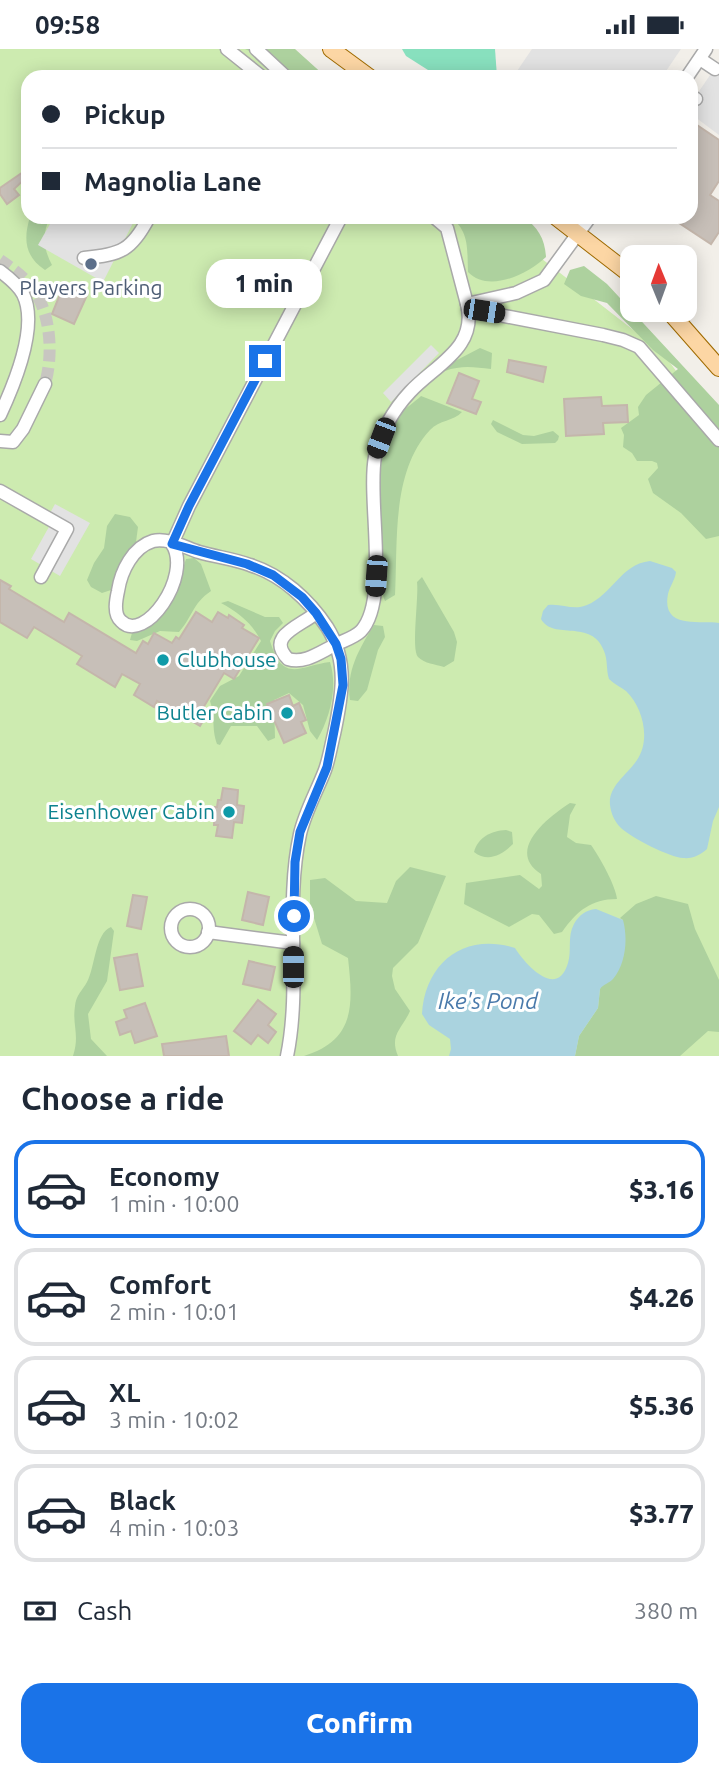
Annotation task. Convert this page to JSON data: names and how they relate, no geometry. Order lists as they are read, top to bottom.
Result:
{
  "water": ["Ike's Pond"],
  "places": [
    "Players Parking",
    "Clubhouse",
    "Butler Cabin",
    "Eisenhower Cabin"
  ],
  "north": "top",
  "page": {
    "status": "09:58",
    "banner": ["Pickup", "Magnolia Lane"],
    "bubble": "1 min",
    "heading": "Choose a ride",
    "list": [
      {
        "name": "Economy",
        "note": "1 min · 10:00",
        "value": "$3.16"
      },
      {
        "name": "Comfort",
        "note": "2 min · 10:01",
        "value": "$4.26"
      },
      {
        "name": "XL",
        "note": "3 min · 10:02",
        "value": "$5.36"
      },
      {
        "name": "Black",
        "note": "4 min · 10:03",
        "value": "$3.77"
      }
    ],
    "pay": ["Cash", "380 m"],
    "buttons": "Confirm"
  }
}
